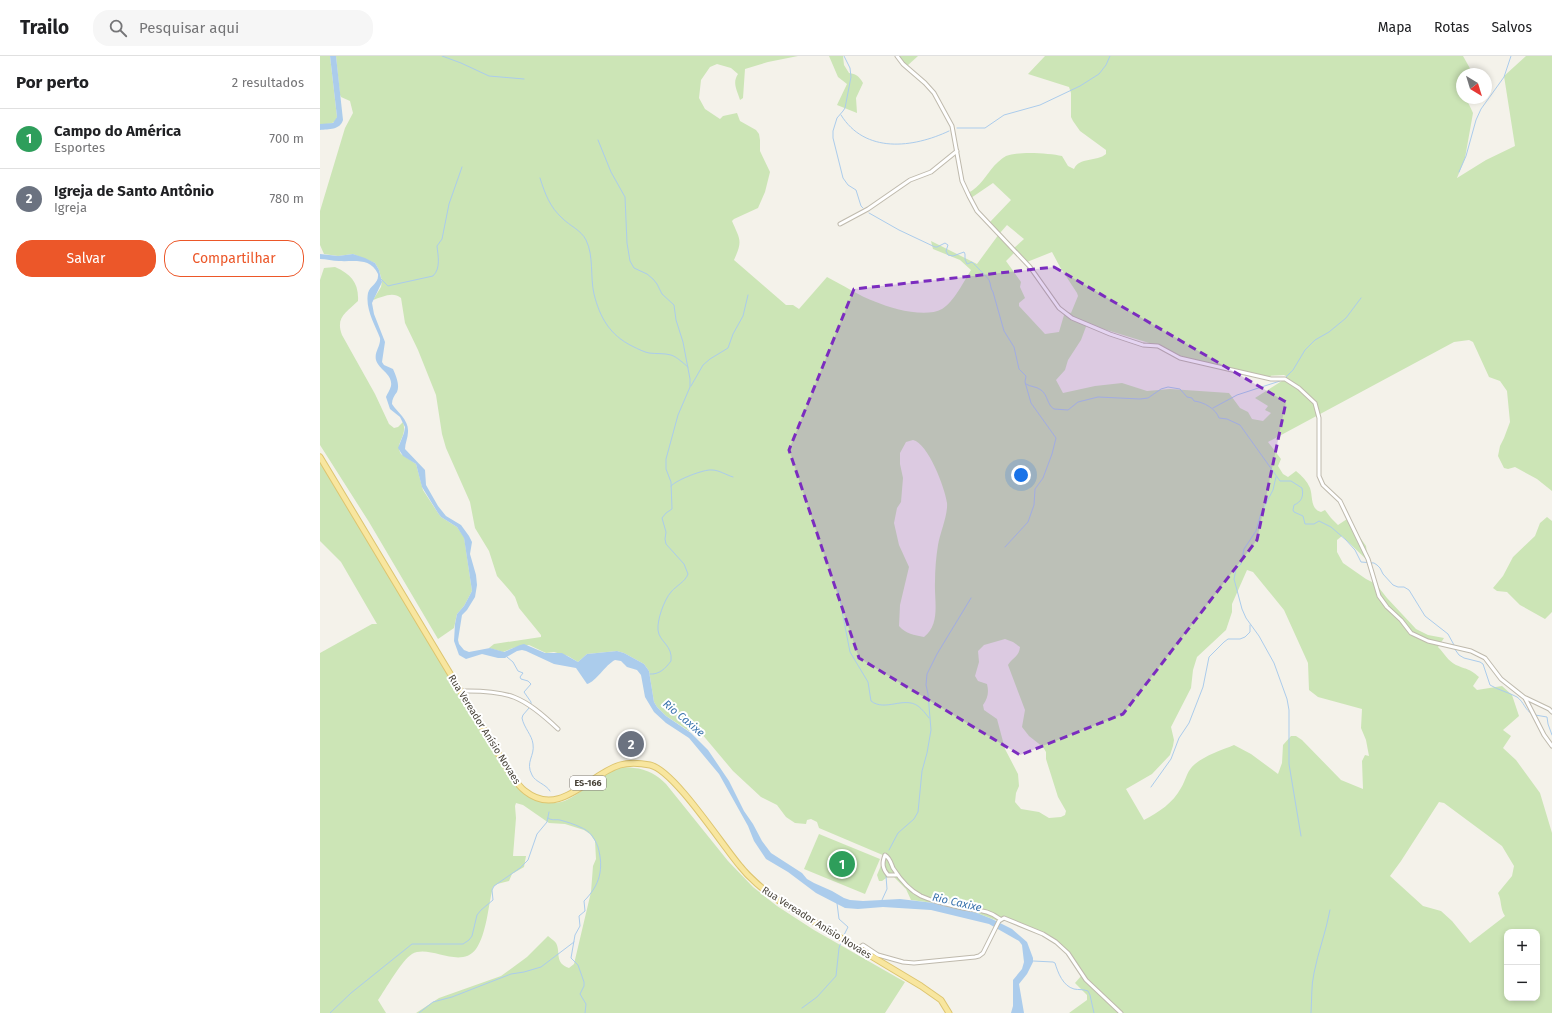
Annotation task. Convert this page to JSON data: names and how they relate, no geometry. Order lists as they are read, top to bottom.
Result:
{
  "streets": {
    "main road": ["Rua Vereador Anísio Novaes", "ES-166"]
  },
  "water": ["Rio Caxixe"],
  "north": "bottom right",
  "page": {
    "header": "Trailo",
    "search": "Pesquisar aqui",
    "nav": ["Mapa", "Rotas", "Salvos"],
    "heading": ["Por perto", "2 resultados"],
    "list": [
      {
        "mark": "1",
        "name": "Campo do América",
        "note": "Esportes",
        "value": "700 m"
      },
      {
        "mark": "2",
        "name": "Igreja de Santo Antônio",
        "note": "Igreja",
        "value": "780 m"
      }
    ],
    "buttons": ["Salvar", "Compartilhar"],
    "pins": ["2", "1"],
    "map_buttons": ["+", "−"]
  }
}
